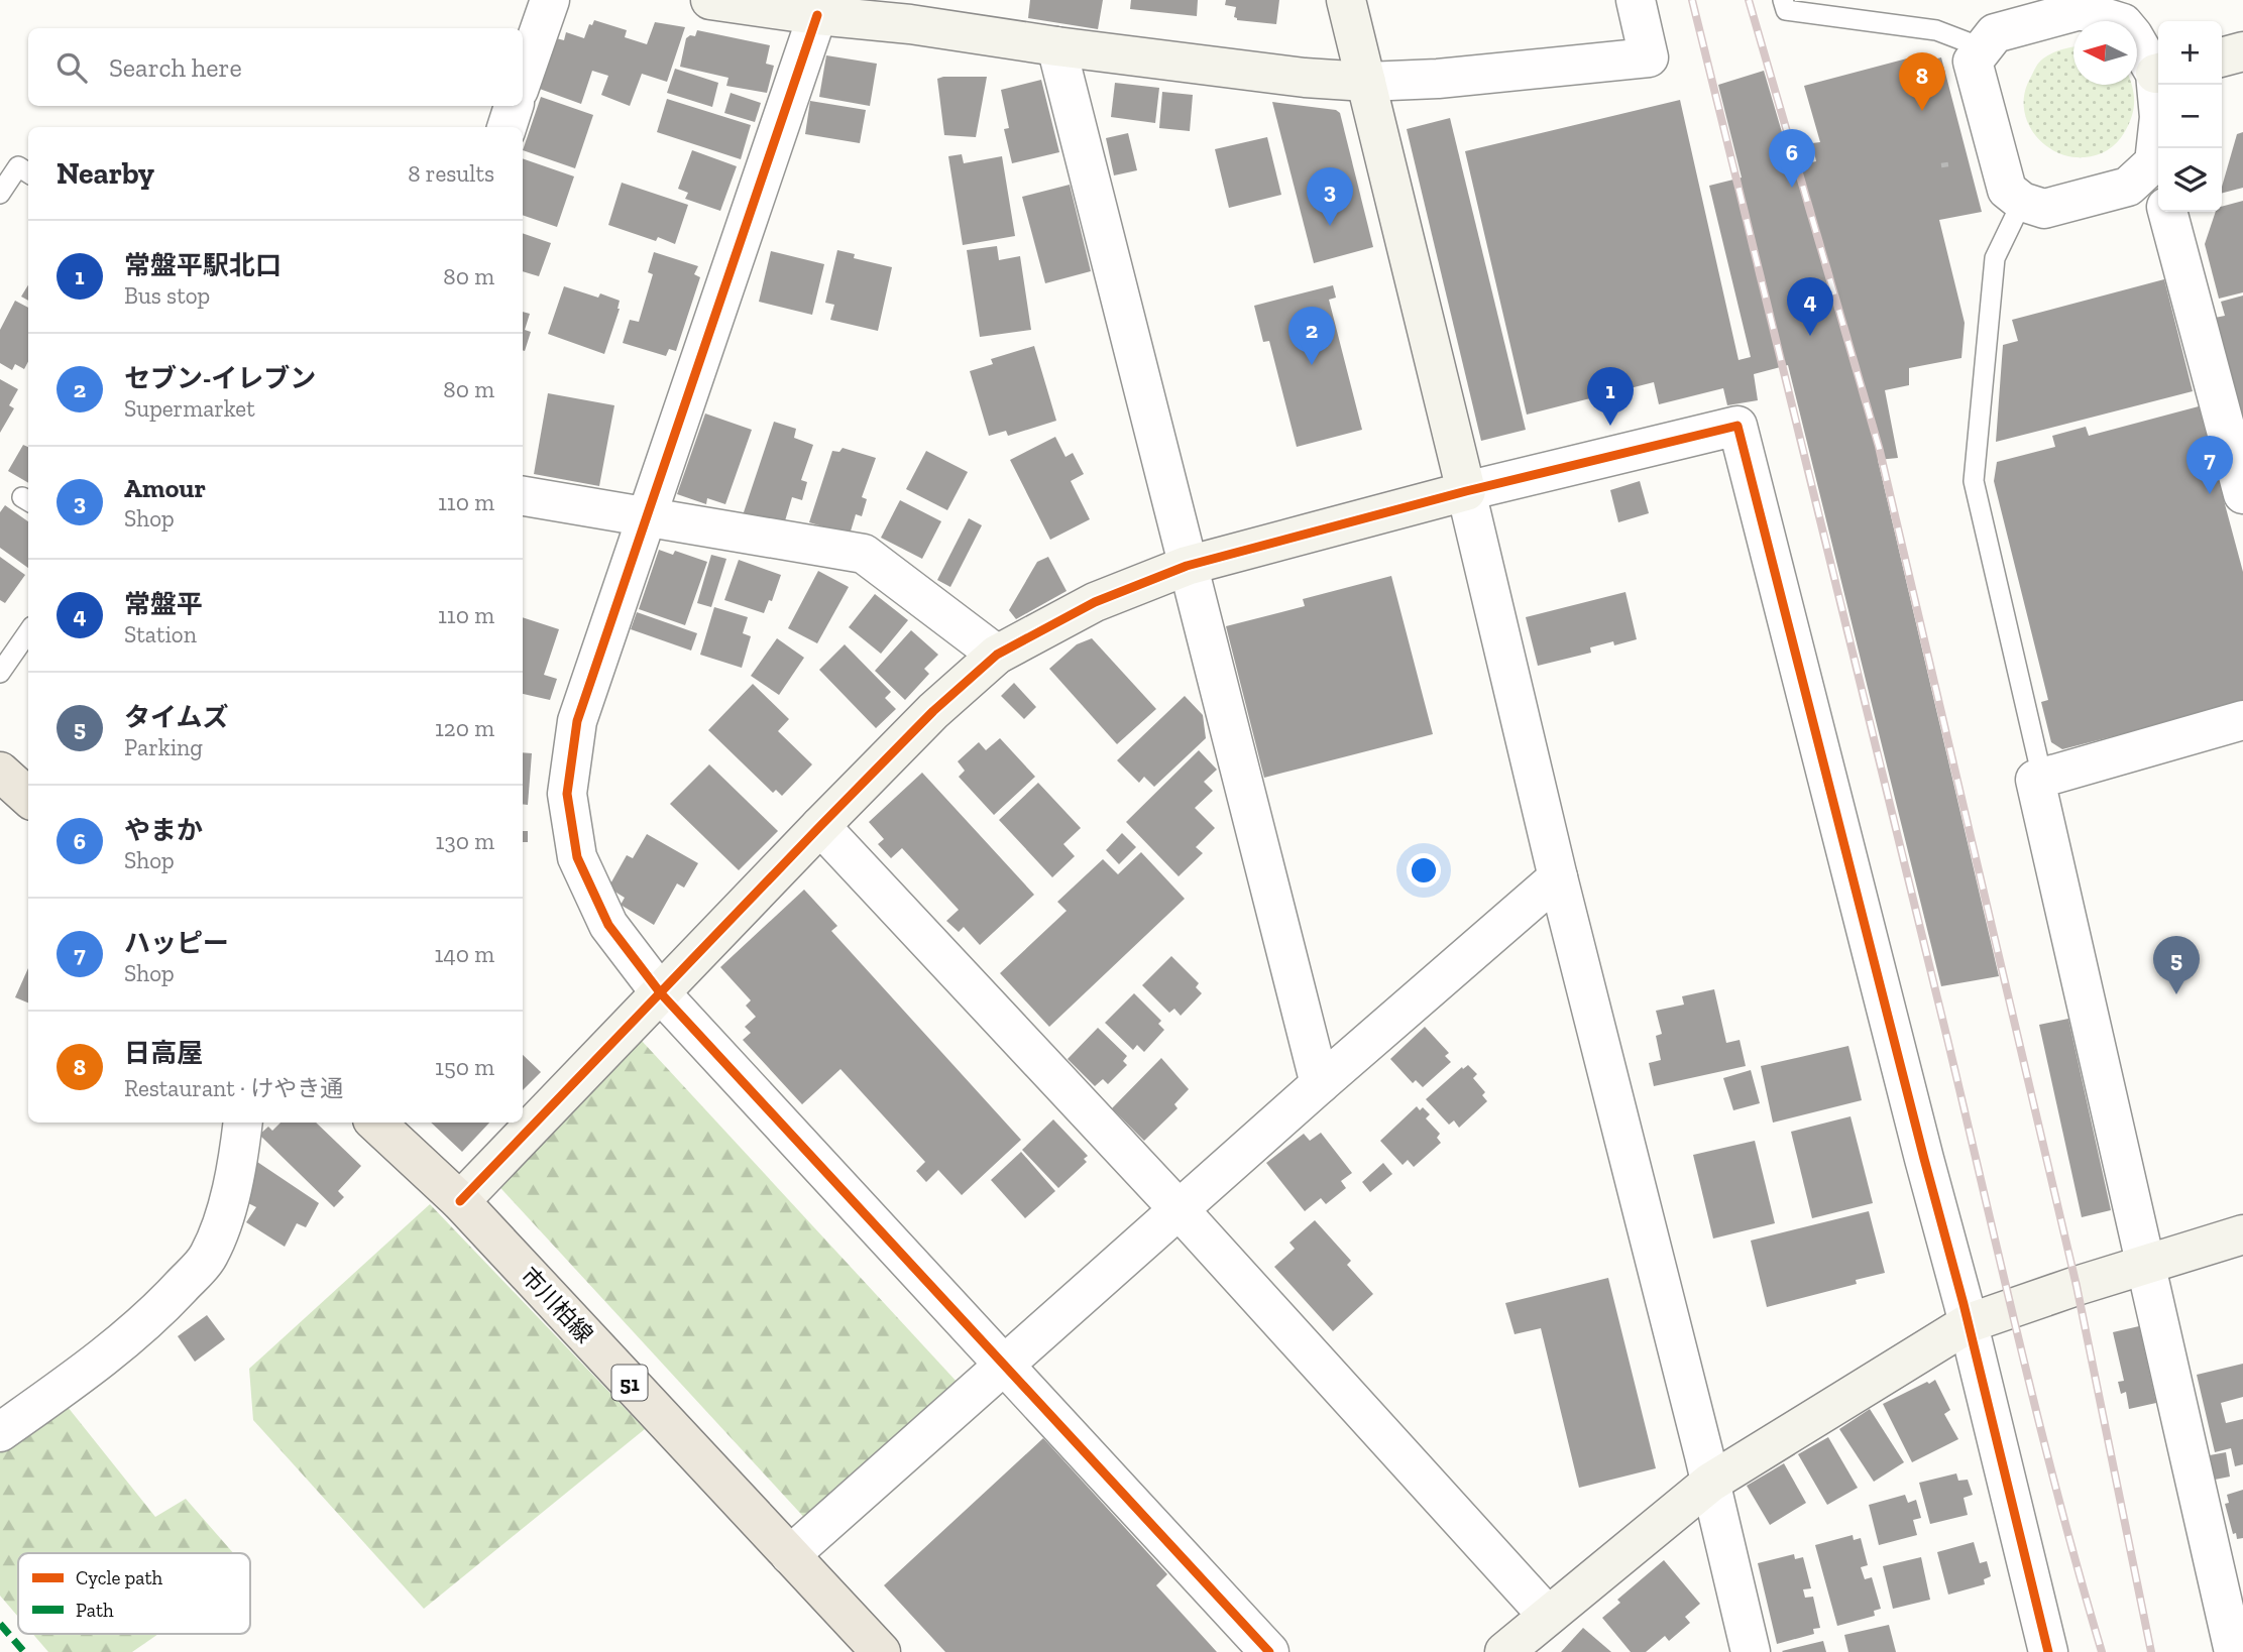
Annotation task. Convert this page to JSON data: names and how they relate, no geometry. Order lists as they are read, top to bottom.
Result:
{
  "streets": {
    "main road": ["市川柏線", "51"]
  },
  "legend": ["Cycle path", "Path"],
  "north": "left",
  "page": {
    "map_buttons": ["+", "−"],
    "search": "Search here",
    "pins": [
      "8",
      "6",
      "3",
      "4",
      "2",
      "1",
      "7",
      "5"
    ],
    "heading": ["Nearby", "8 results"],
    "list": [
      {
        "mark": "1",
        "name": "常盤平駅北口",
        "note": "Bus stop",
        "value": "80 m"
      },
      {
        "mark": "2",
        "name": "セブン-イレブン",
        "note": "Supermarket",
        "value": "80 m"
      },
      {
        "mark": "3",
        "name": "Amour",
        "note": "Shop",
        "value": "110 m"
      },
      {
        "mark": "4",
        "name": "常盤平",
        "note": "Station",
        "value": "110 m"
      },
      {
        "mark": "5",
        "name": "タイムズ",
        "note": "Parking",
        "value": "120 m"
      },
      {
        "mark": "6",
        "name": "やまか",
        "note": "Shop",
        "value": "130 m"
      },
      {
        "mark": "7",
        "name": "ハッピー",
        "note": "Shop",
        "value": "140 m"
      },
      {
        "mark": "8",
        "name": "日高屋",
        "note": "Restaurant · けやき通",
        "value": "150 m"
      }
    ]
  }
}
